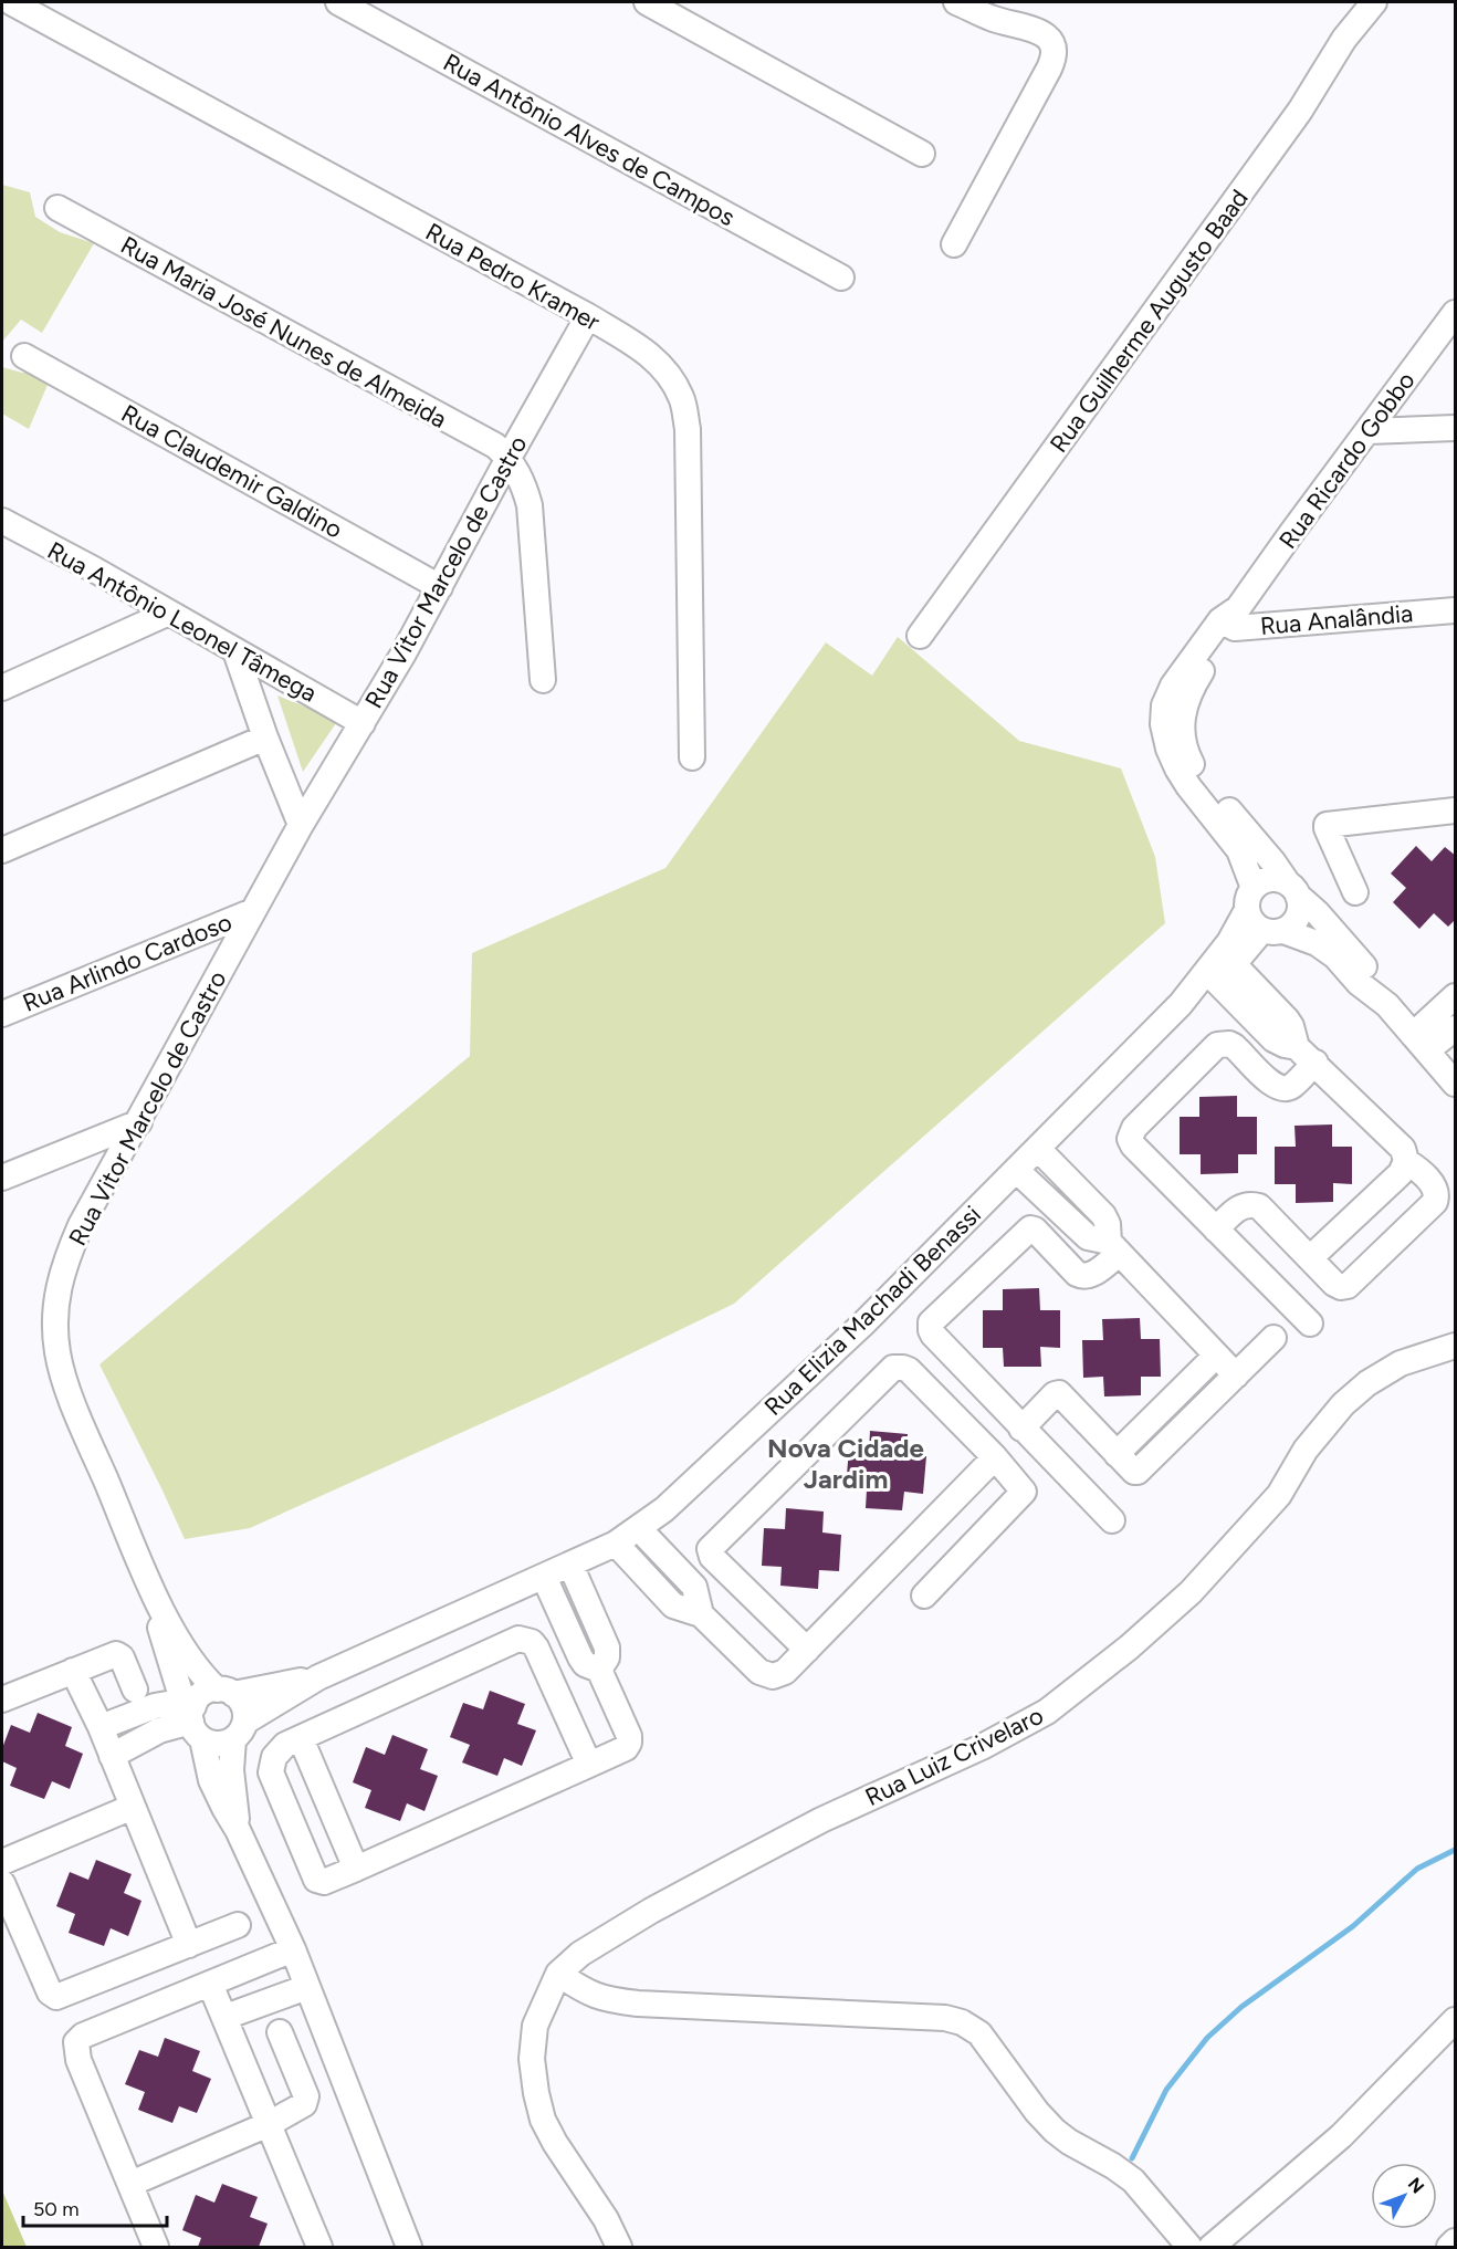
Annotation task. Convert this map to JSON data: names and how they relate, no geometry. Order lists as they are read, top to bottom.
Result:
{
  "streets": {
    "street": [
      "Rua Antônio Alves de Campos",
      "Rua Pedro Kramer",
      "Rua Guilherme Augusto Baad",
      "Rua Maria José Nunes de Almeida",
      "Rua Ricardo Gobbo",
      "Rua Claudemir Galdino",
      "Rua Vitor Marcelo de Castro",
      "Rua Analândia",
      "Rua Antônio Leonel Tâmega",
      "Rua Arlindo Cardoso",
      "Rua Elizia Machadi Benassi",
      "Rua Luiz Crivelaro"
    ]
  },
  "crossings": [
    ["Rua Pedro Kramer", "Rua Vitor Marcelo de Castro"],
    ["Rua Maria José Nunes de Almeida", "Rua Vitor Marcelo de Castro"],
    ["Rua Ricardo Gobbo", "Rua Analândia"],
    ["Rua Claudemir Galdino", "Rua Vitor Marcelo de Castro"],
    ["Rua Vitor Marcelo de Castro", "Rua Antônio Leonel Tâmega"],
    ["Rua Vitor Marcelo de Castro", "Rua Arlindo Cardoso"],
    ["Rua Vitor Marcelo de Castro", "Rua Elizia Machadi Benassi"]
  ],
  "districts": ["Nova Cidade Jardim"],
  "scale_bar": "50 m",
  "north": "top right"
}
